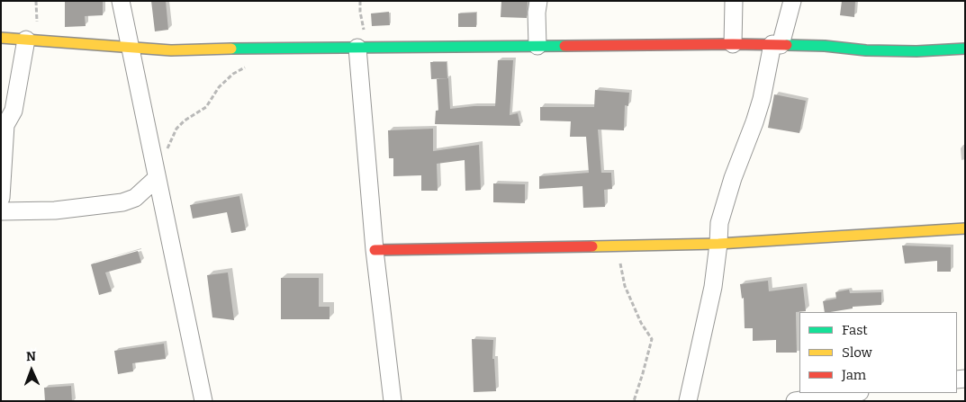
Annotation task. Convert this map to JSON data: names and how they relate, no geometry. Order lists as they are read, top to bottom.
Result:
{
  "legend": ["Fast", "Slow", "Jam"],
  "north": "top"
}
